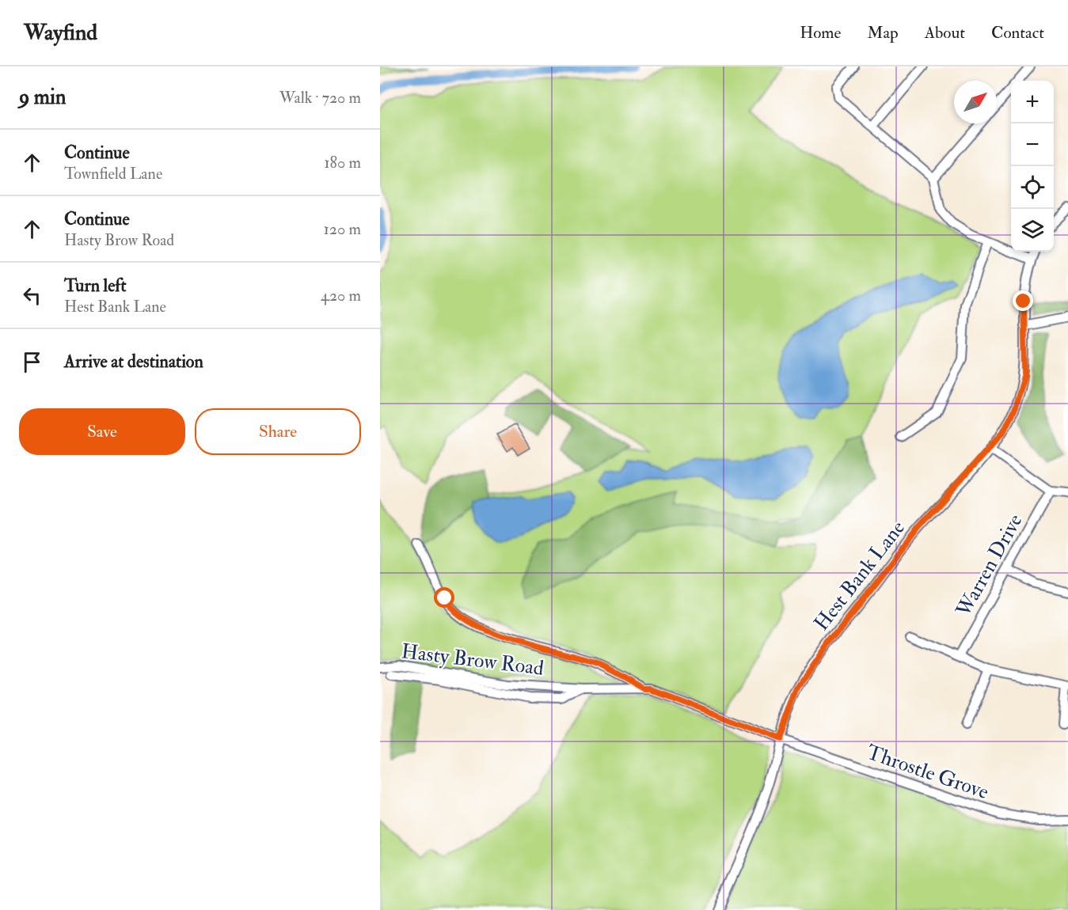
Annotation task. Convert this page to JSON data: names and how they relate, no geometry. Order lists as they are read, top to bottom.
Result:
{
  "streets": {
    "street": [
      "Warren Drive",
      "Hest Bank Lane",
      "Hasty Brow Road",
      "Throstle Grove"
    ]
  },
  "crossings": [
    ["Hest Bank Lane", "Hasty Brow Road"],
    ["Hest Bank Lane", "Throstle Grove"],
    ["Hasty Brow Road", "Throstle Grove"]
  ],
  "north": "top right",
  "page": {
    "header": "Wayfind",
    "nav": [
      "Home",
      "Map",
      "About",
      "Contact"
    ],
    "heading": ["9 min", "Walk · 720 m"],
    "map_buttons": ["+", "−"],
    "list": [
      ["Continue", "Townfield Lane", "180 m"],
      ["Continue", "Hasty Brow Road", "120 m"],
      ["Turn left", "Hest Bank Lane", "420 m"],
      "Arrive at destination"
    ],
    "buttons": ["Save", "Share"]
  }
}
